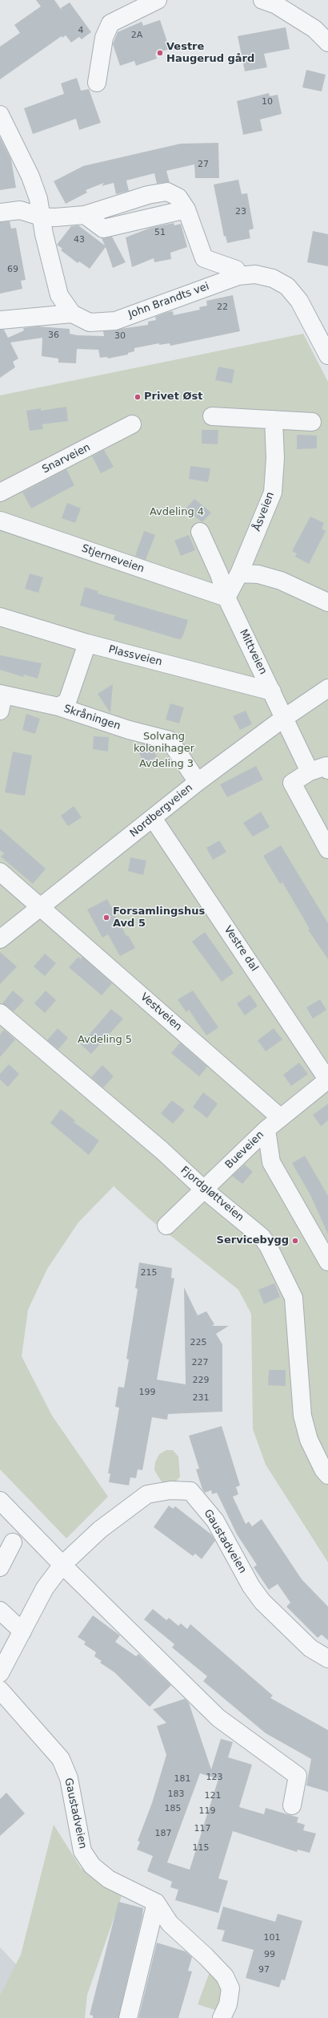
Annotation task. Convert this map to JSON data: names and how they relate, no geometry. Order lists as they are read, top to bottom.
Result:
{
  "streets": {
    "street": [
      "John Brandts vei",
      "Snarveien",
      "Åsveien",
      "Stjerneveien",
      "Mittveien",
      "Plassveien",
      "Skråningen",
      "Nordbergveien",
      "Vestre dal",
      "Vestveien",
      "Bueveien",
      "Fjordgløttveien",
      "Gaustadveien"
    ]
  },
  "crossings": [
    ["Åsveien", "Stjerneveien"],
    ["Åsveien", "Mittveien"],
    ["Stjerneveien", "Mittveien"],
    ["Mittveien", "Plassveien"],
    ["Mittveien", "Nordbergveien"],
    ["Plassveien", "Skråningen"],
    ["Skråningen", "Nordbergveien"],
    ["Nordbergveien", "Vestre dal"],
    ["Nordbergveien", "Vestveien"],
    ["Vestre dal", "Bueveien"],
    ["Vestveien", "Bueveien"],
    ["Bueveien", "Fjordgløttveien"]
  ],
  "parks": [
    "Avdeling 4",
    "Solvang kolonihager",
    "Avdeling 3",
    "Avdeling 5"
  ],
  "places": [
    "Vestre Haugerud gård",
    "Privet Øst",
    "Forsamlingshus Avd 5",
    "Servicebygg"
  ],
  "house_numbers": [
    "4",
    "2A",
    "10",
    "27",
    "23",
    "51",
    "43",
    "69",
    "22",
    "36",
    "30",
    "215",
    "225",
    "227",
    "229",
    "199",
    "231",
    "123",
    "181",
    "183",
    "121",
    "185",
    "119",
    "117",
    "187",
    "115",
    "101",
    "99",
    "97"
  ]
}
